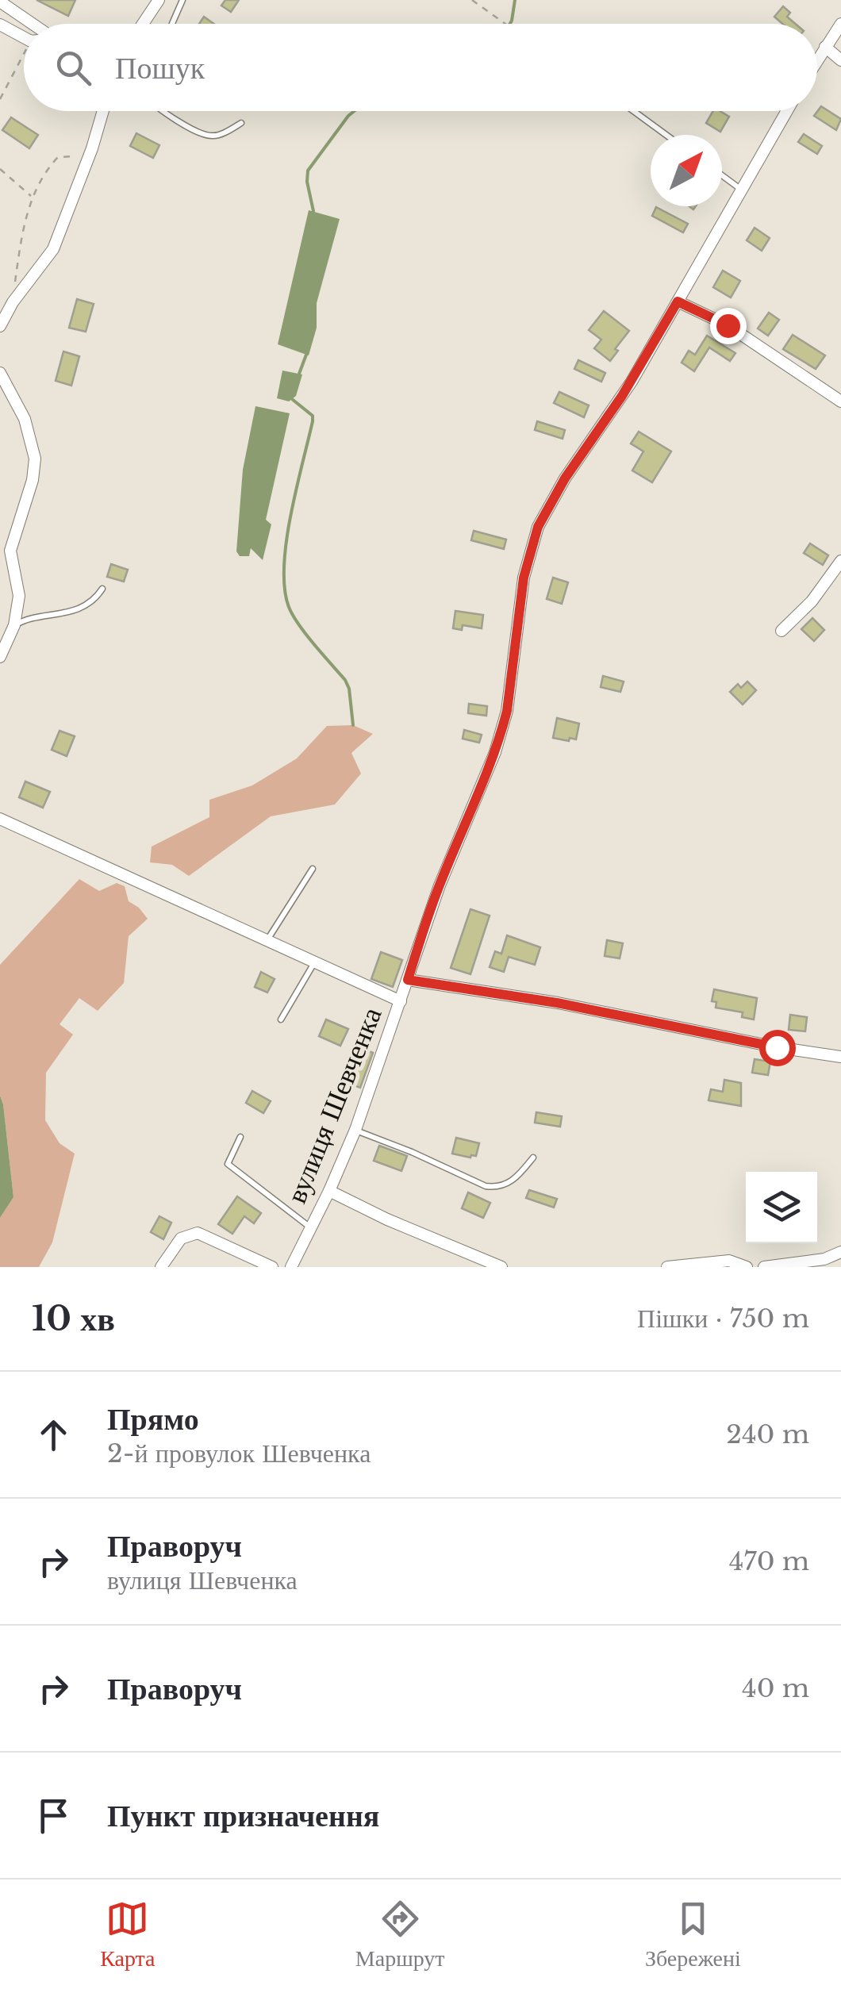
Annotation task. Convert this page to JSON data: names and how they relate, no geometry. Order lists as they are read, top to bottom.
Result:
{
  "streets": {
    "street": ["вулиця Шевченка"]
  },
  "north": "top right",
  "page": {
    "search": "Пошук",
    "heading": ["10 хв", "Пішки · 750 m"],
    "list": [
      ["Прямо", "2-й провулок Шевченка", "240 m"],
      ["Праворуч", "вулиця Шевченка", "470 m"],
      ["Праворуч", "40 m"],
      "Пункт призначення"
    ],
    "nav": ["Карта", "Маршрут", "Збережені"]
  }
}
